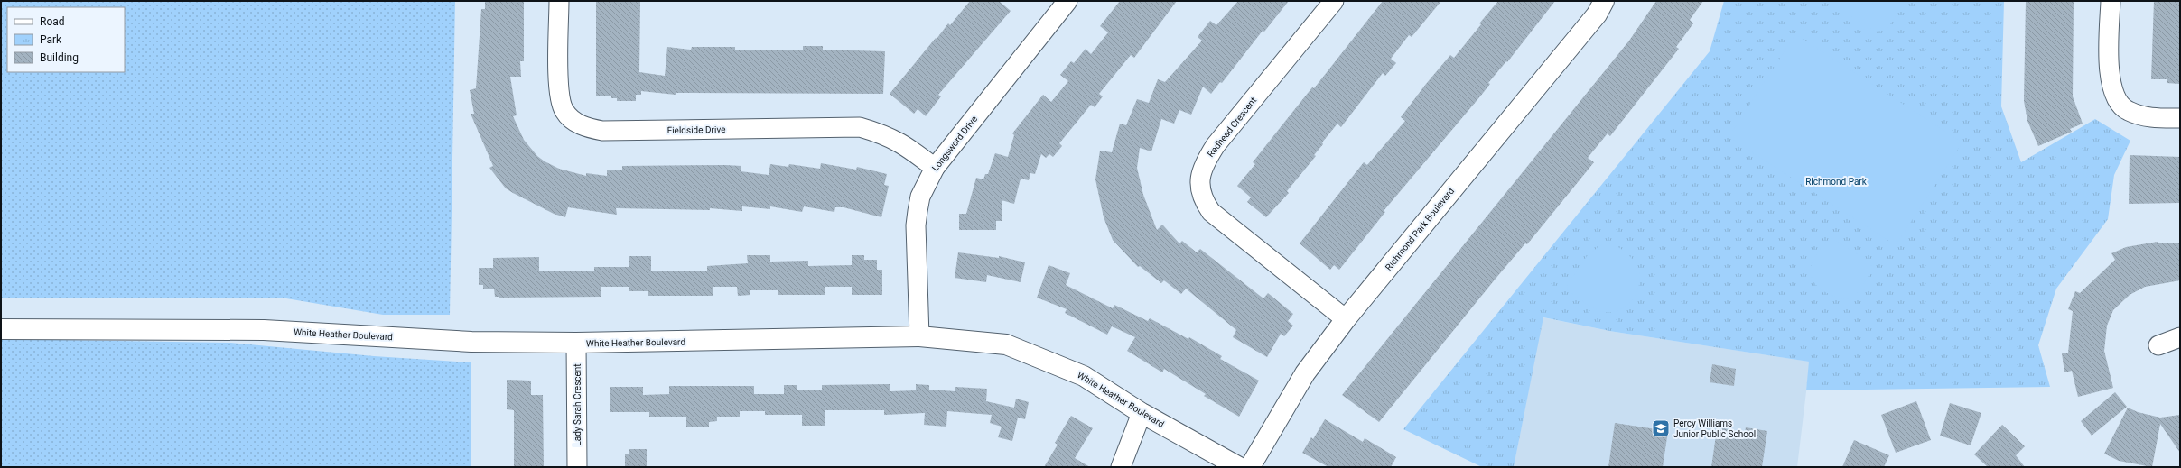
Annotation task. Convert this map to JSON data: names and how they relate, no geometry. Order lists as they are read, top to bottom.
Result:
{
  "streets": {
    "street": [
      "Redhead Crescent",
      "Fieldside Drive",
      "Longsword Drive",
      "Richmond Park Boulevard",
      "White Heather Boulevard",
      "Lady Sarah Crescent"
    ]
  },
  "crossings": [
    ["Redhead Crescent", "Richmond Park Boulevard"],
    ["Fieldside Drive", "Longsword Drive"],
    ["Longsword Drive", "White Heather Boulevard"],
    ["White Heather Boulevard", "Lady Sarah Crescent"]
  ],
  "parks": ["Richmond Park"],
  "places": {
    "school or university": ["Percy Williams Junior Public School"]
  },
  "legend": ["Road", "Park", "Building"]
}
